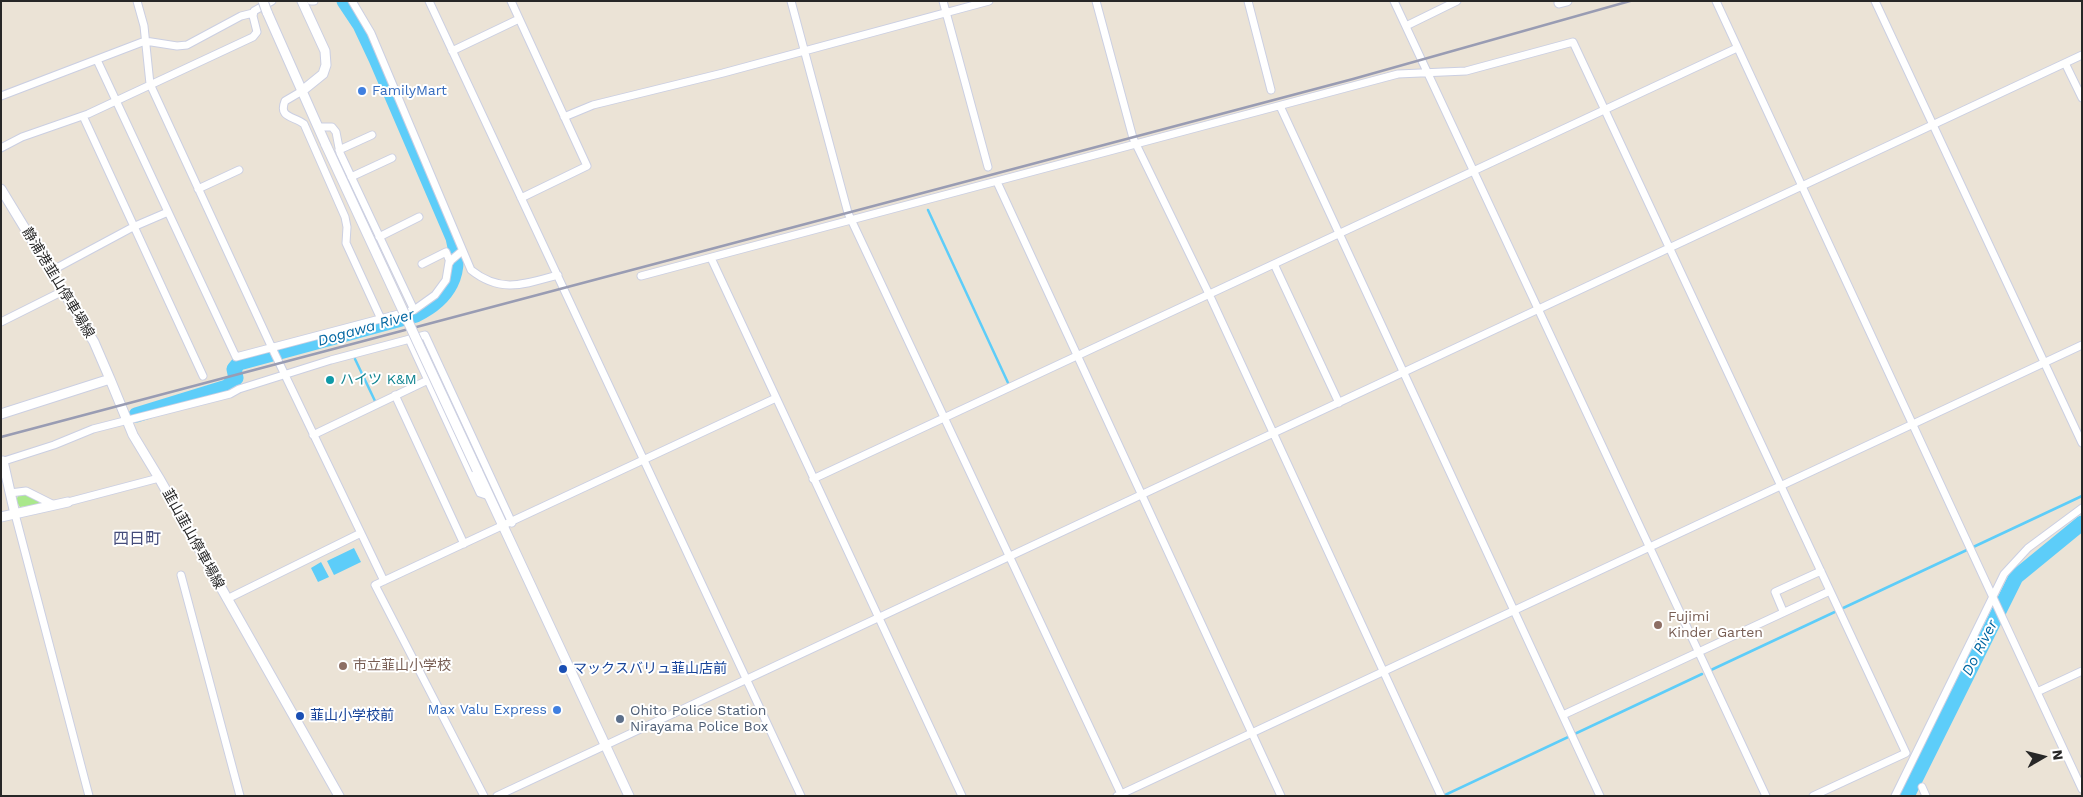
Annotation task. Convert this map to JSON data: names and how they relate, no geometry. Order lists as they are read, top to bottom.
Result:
{
  "streets": {
    "main road": ["静浦港韮山停車場線", "韮山韮山停車場線"]
  },
  "crossings": [
    ["静浦港韮山停車場線", "韮山韮山停車場線"]
  ],
  "districts": ["四日町"],
  "water": ["Dogawa River", "Do River"],
  "places": [
    "FamilyMart",
    "ハイツ K&M",
    "Fujimi Kinder Garten",
    "市立韮山小学校",
    "マックスバリュ韮山店前",
    "Max Valu Express",
    "韮山小学校前",
    "Ohito Police Station Nirayama Police Box"
  ],
  "north": "right"
}
